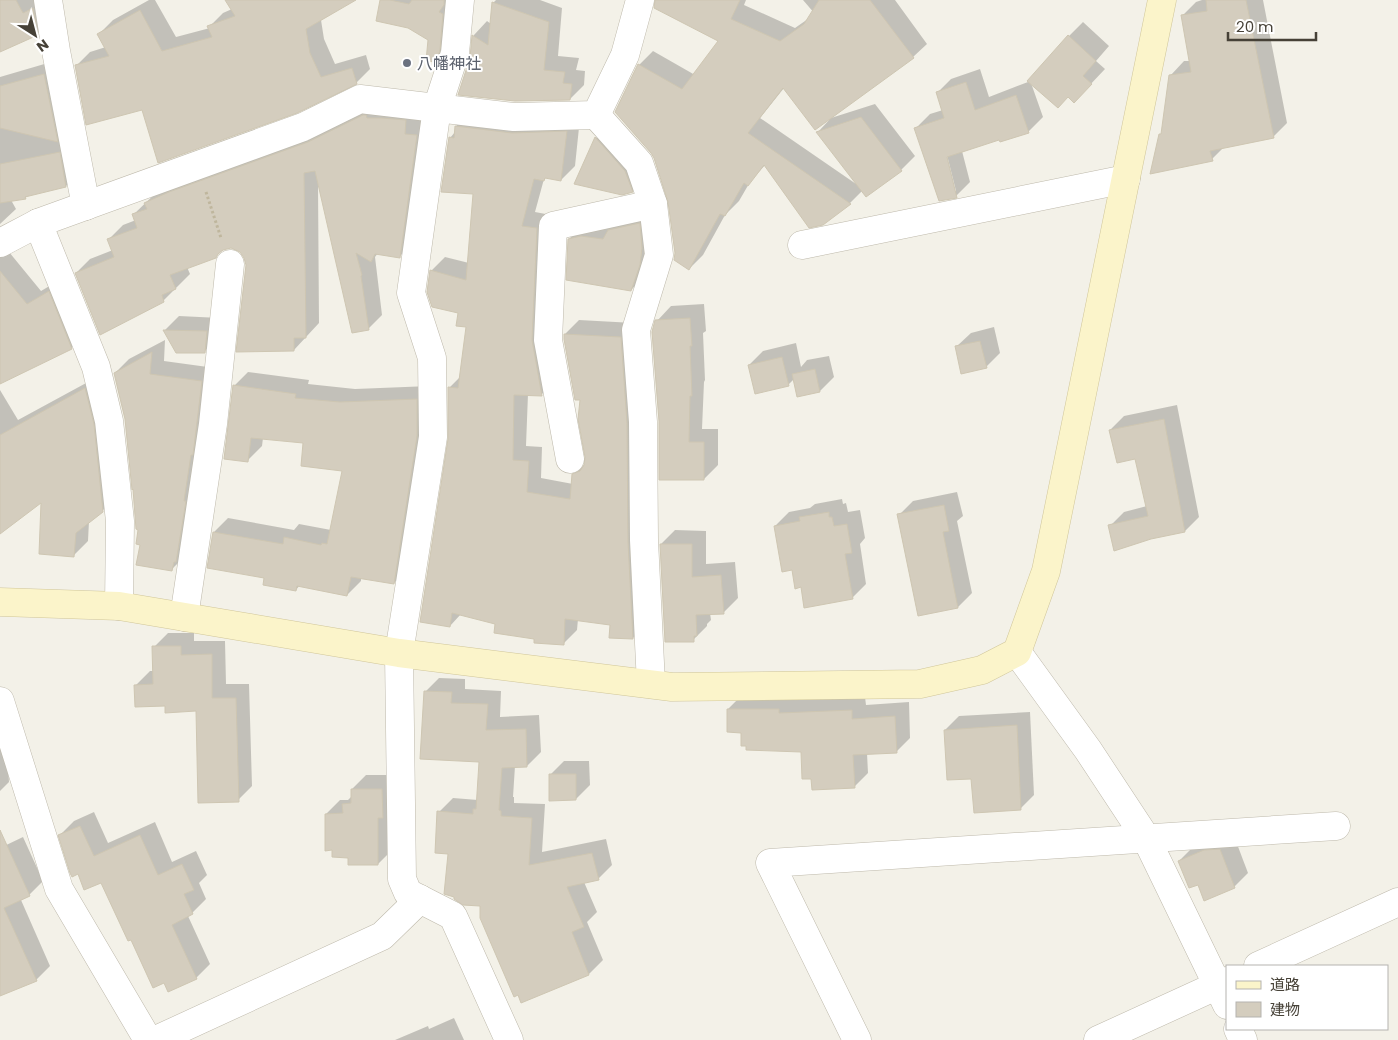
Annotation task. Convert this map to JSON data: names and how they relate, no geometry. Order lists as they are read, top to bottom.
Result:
{
  "places": ["八幡神社"],
  "legend": ["道路", "建物"],
  "scale_bar": "20 m",
  "north": "bottom right"
}
